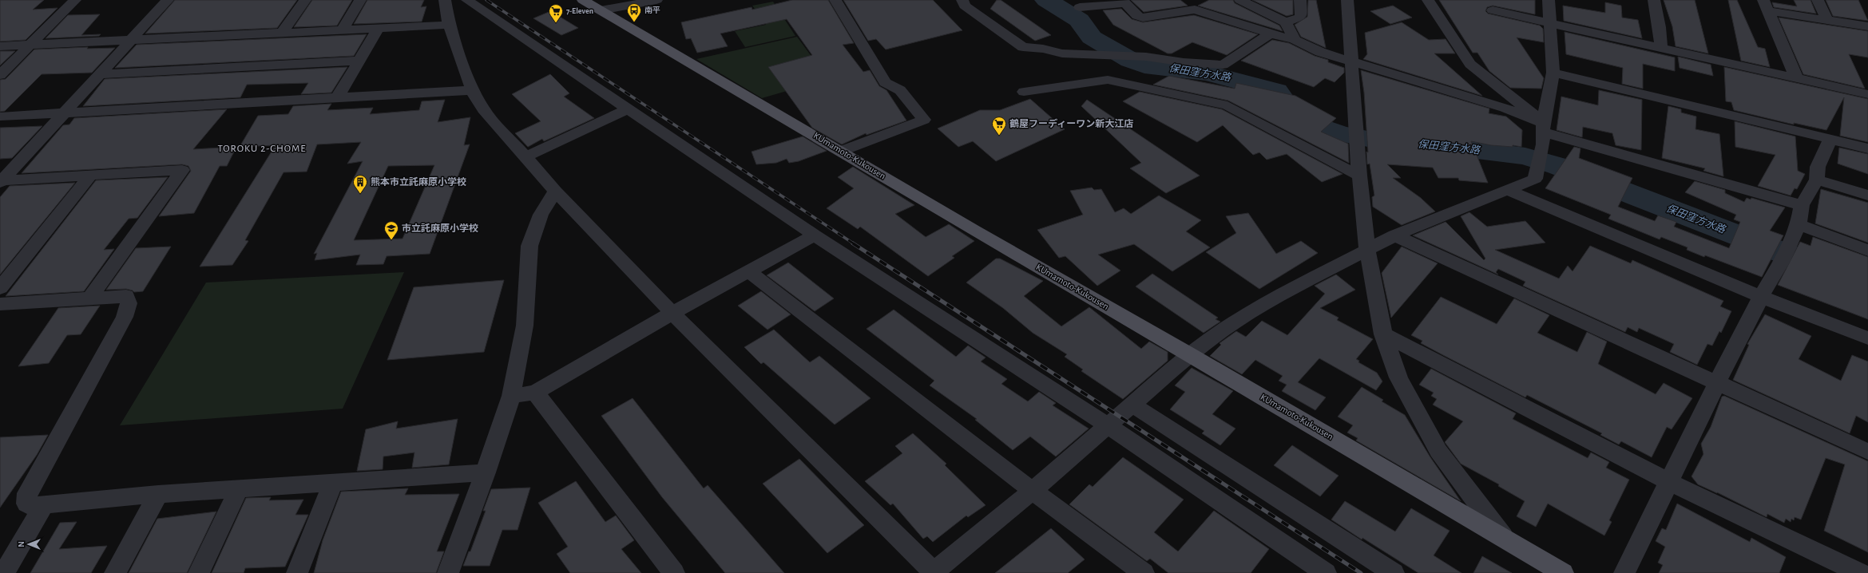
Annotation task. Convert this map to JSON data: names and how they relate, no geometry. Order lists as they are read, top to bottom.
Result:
{
  "streets": {
    "main road": ["KUmamoto-Kukousen"]
  },
  "districts": ["TOROKU 2-CHOME"],
  "water": ["保田窪方水路"],
  "places": {
    "bus stop": ["南平"],
    "supermarket": ["7-Eleven", "鶴屋フーディーワン新大江店"],
    "building": ["熊本市立託麻原小学校"],
    "school or university": ["市立託麻原小学校"]
  },
  "north": "left"
}
